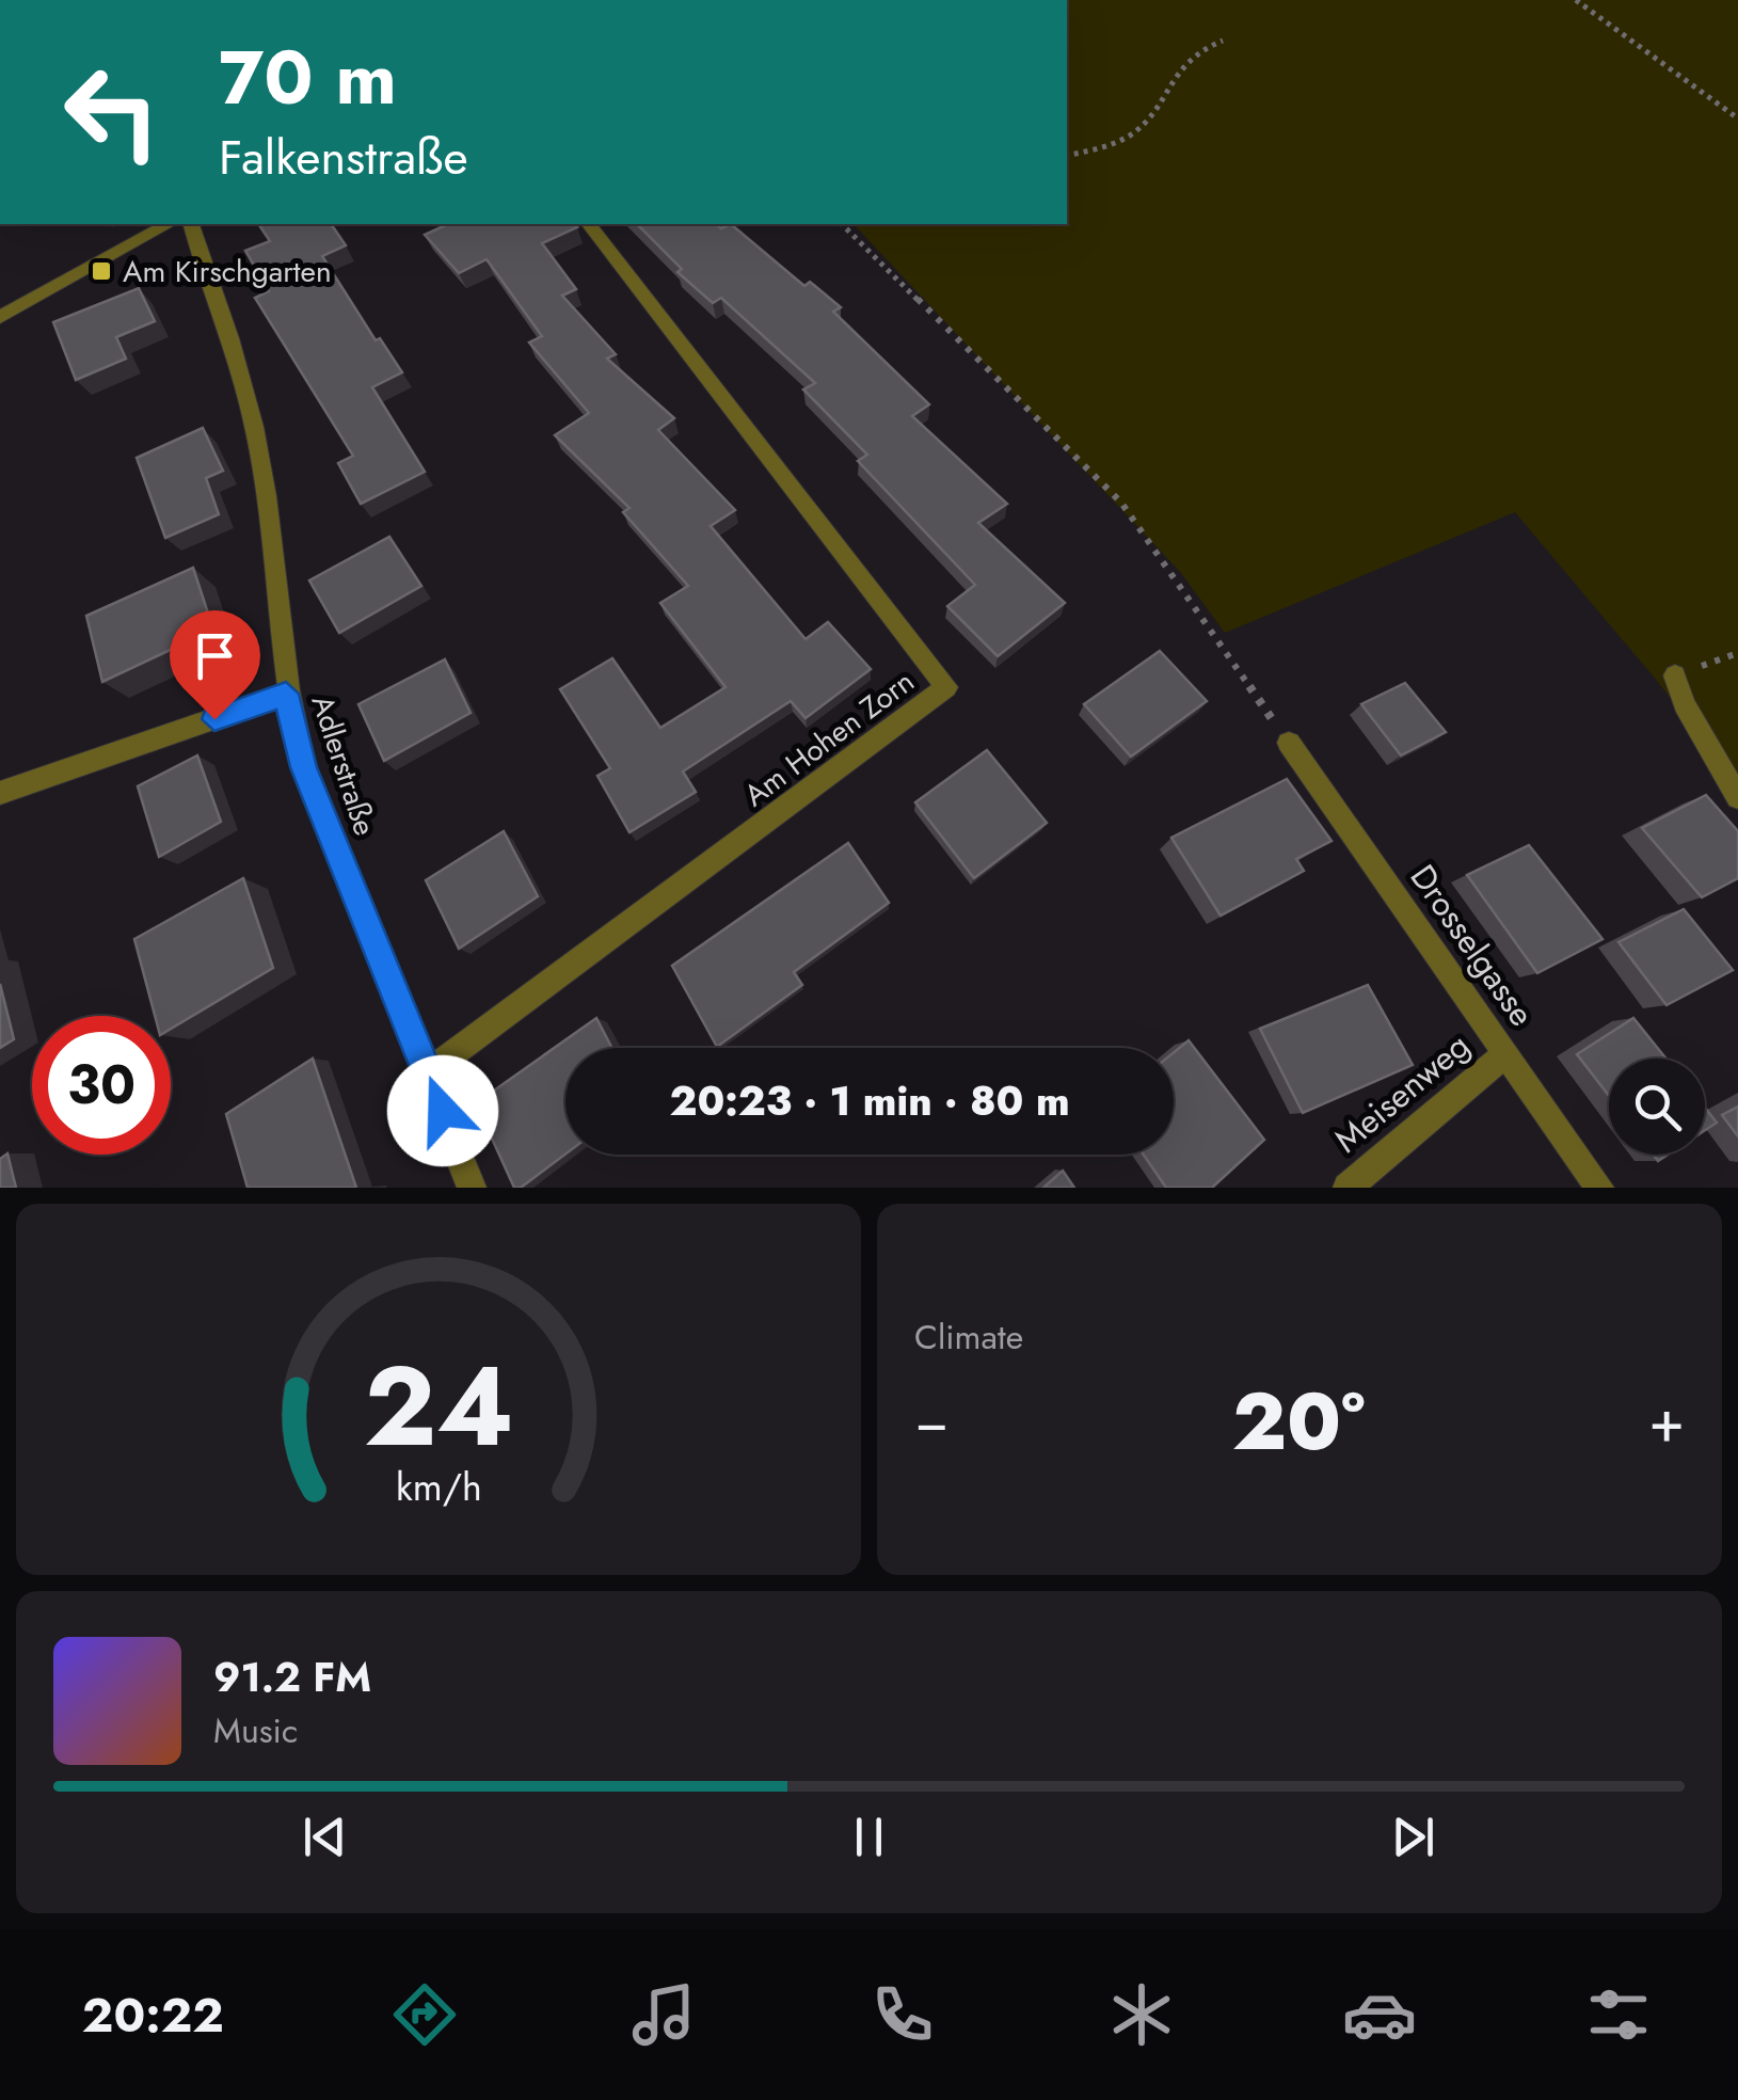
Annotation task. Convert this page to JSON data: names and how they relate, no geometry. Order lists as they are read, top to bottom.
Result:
{
  "streets": {
    "street": [
      "Am Hohen Zorn",
      "Adlerstraße",
      "Drosselgasse",
      "Meisenweg"
    ]
  },
  "crossings": [
    ["Am Hohen Zorn", "Adlerstraße"],
    ["Drosselgasse", "Meisenweg"]
  ],
  "places": {
    "transit": ["Am Kirschgarten"]
  },
  "page": {
    "turn": ["70 m", "Falkenstraße"],
    "limit": "30",
    "trip": "20:23 · 1 min · 80 m",
    "tile": "Climate",
    "heat": ["−", "20°", "+"],
    "song": ["91.2 FM", "Music"],
    "tabs": "20:22",
    "gauge": ["24", "km/h"]
  }
}
